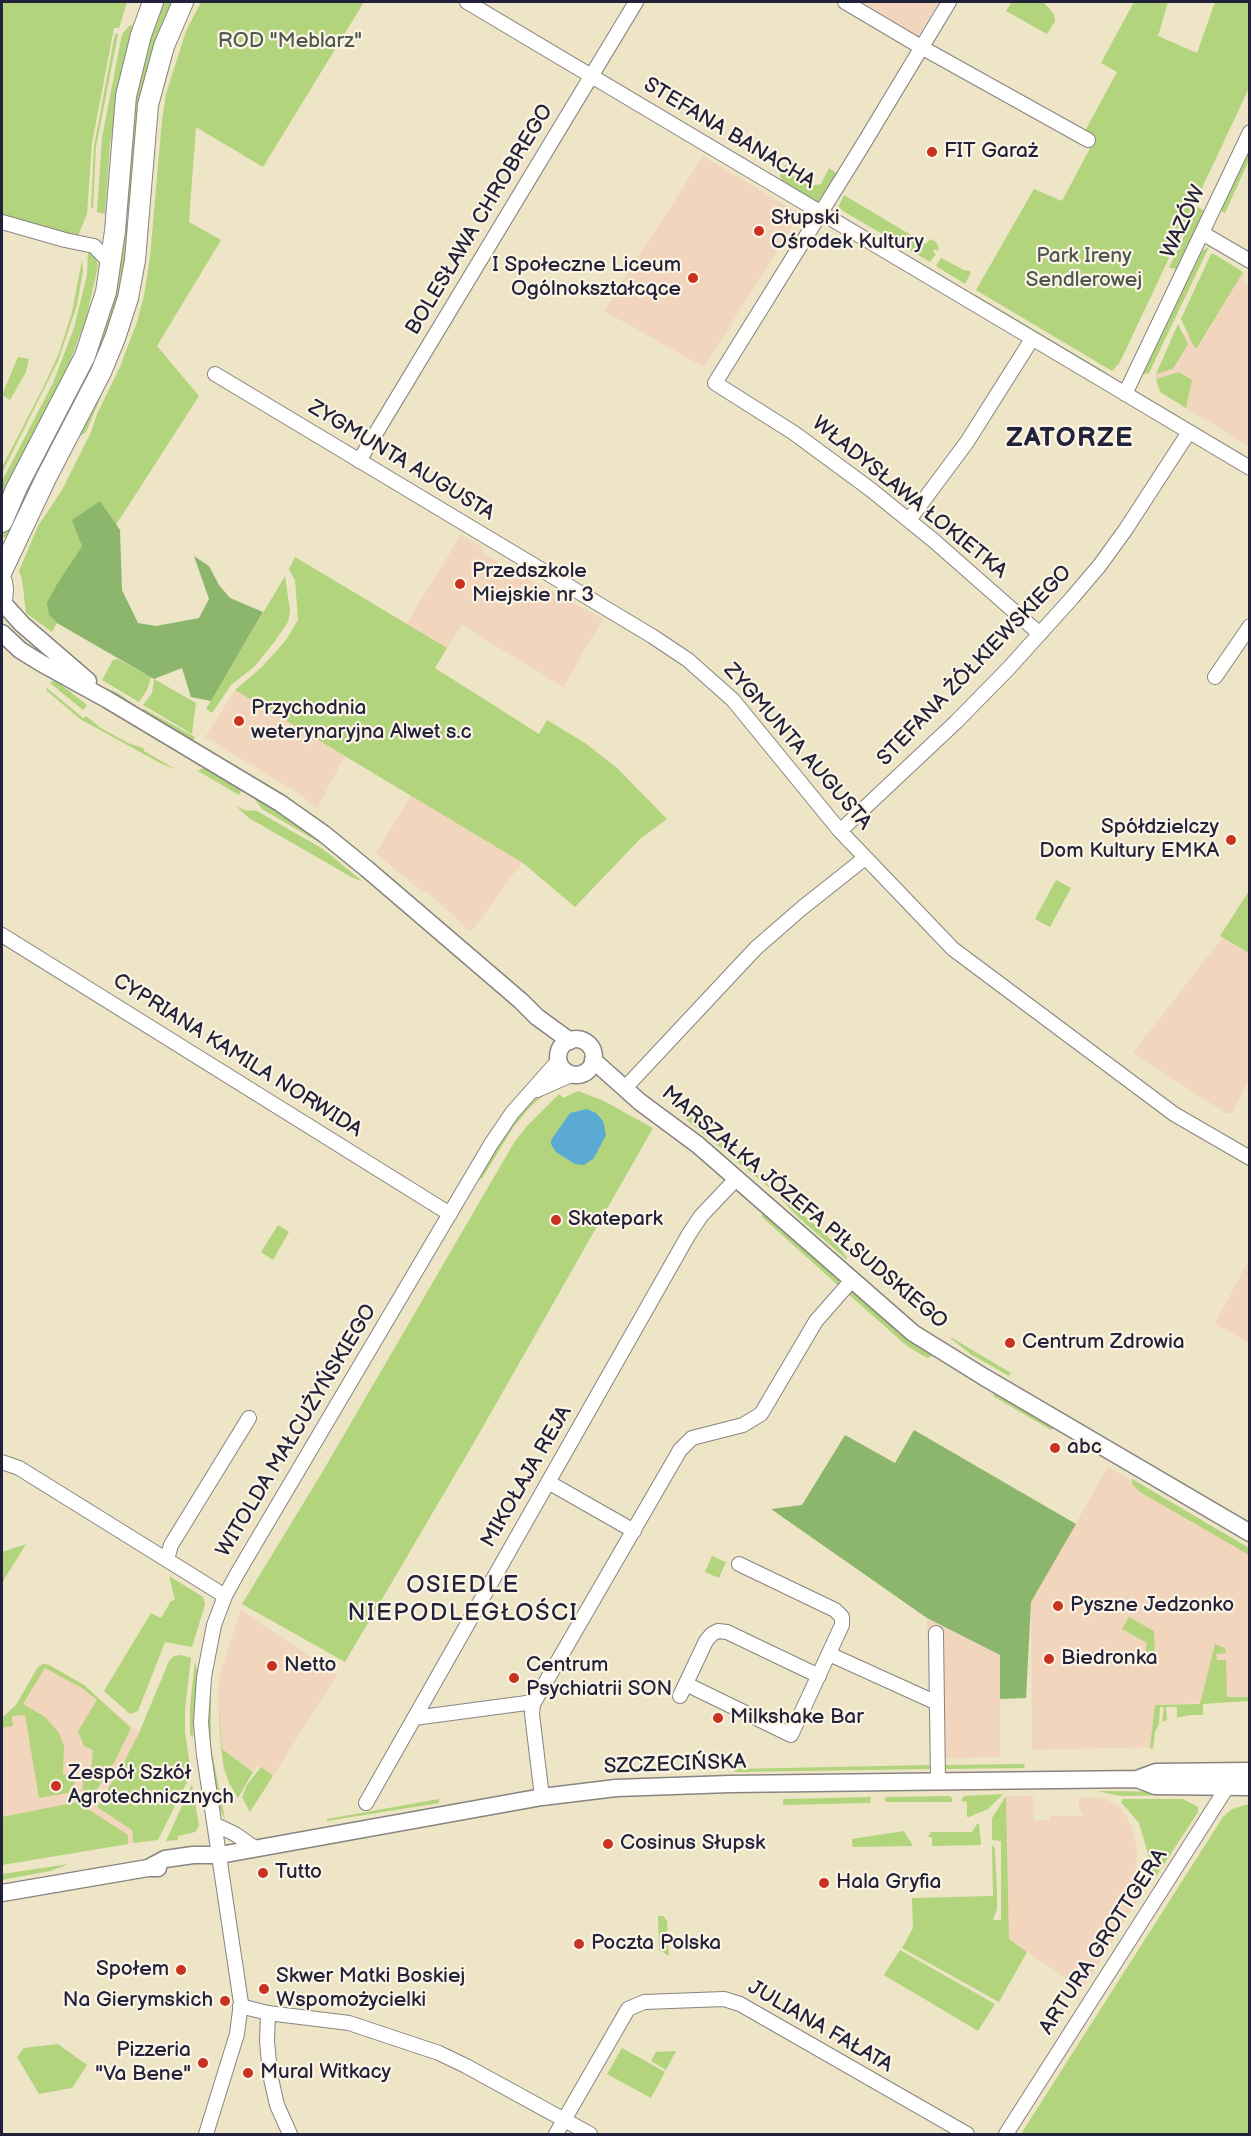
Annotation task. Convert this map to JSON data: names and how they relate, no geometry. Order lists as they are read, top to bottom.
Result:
{
  "streets": {
    "street": [
      "STEFANA BANACHA",
      "BOLESŁAWA CHROBREGO",
      "WAZÓW",
      "ZYGMUNTA AUGUSTA",
      "WŁADYSŁAWA ŁOKIETKA",
      "STEFANA ŻÓŁKIEWSKIEGO",
      "CYPRIANA KAMILA NORWIDA",
      "MARSZAŁKA JÓZEFA PIŁSUDSKIEGO",
      "WITOLDA MAŁCUŻYŃSKIEGO",
      "MIKOŁAJA REJA",
      "SZCZECIŃSKA",
      "ARTURA GROTTGERA",
      "JULIANA FAŁATA"
    ]
  },
  "crossings": [
    ["STEFANA BANACHA", "BOLESŁAWA CHROBREGO"],
    ["STEFANA BANACHA", "WAZÓW"],
    ["STEFANA BANACHA", "WŁADYSŁAWA ŁOKIETKA"],
    ["STEFANA BANACHA", "STEFANA ŻÓŁKIEWSKIEGO"],
    ["BOLESŁAWA CHROBREGO", "ZYGMUNTA AUGUSTA"],
    ["ZYGMUNTA AUGUSTA", "STEFANA ŻÓŁKIEWSKIEGO"],
    ["WŁADYSŁAWA ŁOKIETKA", "STEFANA ŻÓŁKIEWSKIEGO"],
    ["CYPRIANA KAMILA NORWIDA", "WITOLDA MAŁCUŻYŃSKIEGO"],
    ["MARSZAŁKA JÓZEFA PIŁSUDSKIEGO", "WITOLDA MAŁCUŻYŃSKIEGO"],
    ["MARSZAŁKA JÓZEFA PIŁSUDSKIEGO", "MIKOŁAJA REJA"],
    ["WITOLDA MAŁCUŻYŃSKIEGO", "SZCZECIŃSKA"],
    ["SZCZECIŃSKA", "ARTURA GROTTGERA"]
  ],
  "districts": ["ZATORZE", "OSIEDLE NIEPODLEGŁOŚCI"],
  "parks": ["ROD \"Meblarz\"", "Park Ireny Sendlerowej"],
  "places": [
    "FIT Garaż",
    "Słupski Ośrodek Kultury",
    "I Społeczne Liceum Ogólnokształcące",
    "Przedszkole Miejskie nr 3",
    "Przychodnia weterynaryjna Alwet s.c",
    "Spółdzielczy Dom Kultury EMKA",
    "Skatepark",
    "Centrum Zdrowia",
    "abc",
    "Pyszne Jedzonko",
    "Biedronka",
    "Netto",
    "Centrum Psychiatrii SON",
    "Milkshake Bar",
    "Zespół Szkół Agrotechnicznych",
    "Cosinus Słupsk",
    "Tutto",
    "Hala Gryfia",
    "Poczta Polska",
    "Społem",
    "Skwer Matki Boskiej Wspomożycielki",
    "Na Gierymskich",
    "Pizzeria \"Va Bene\"",
    "Mural Witkacy"
  ]
}
